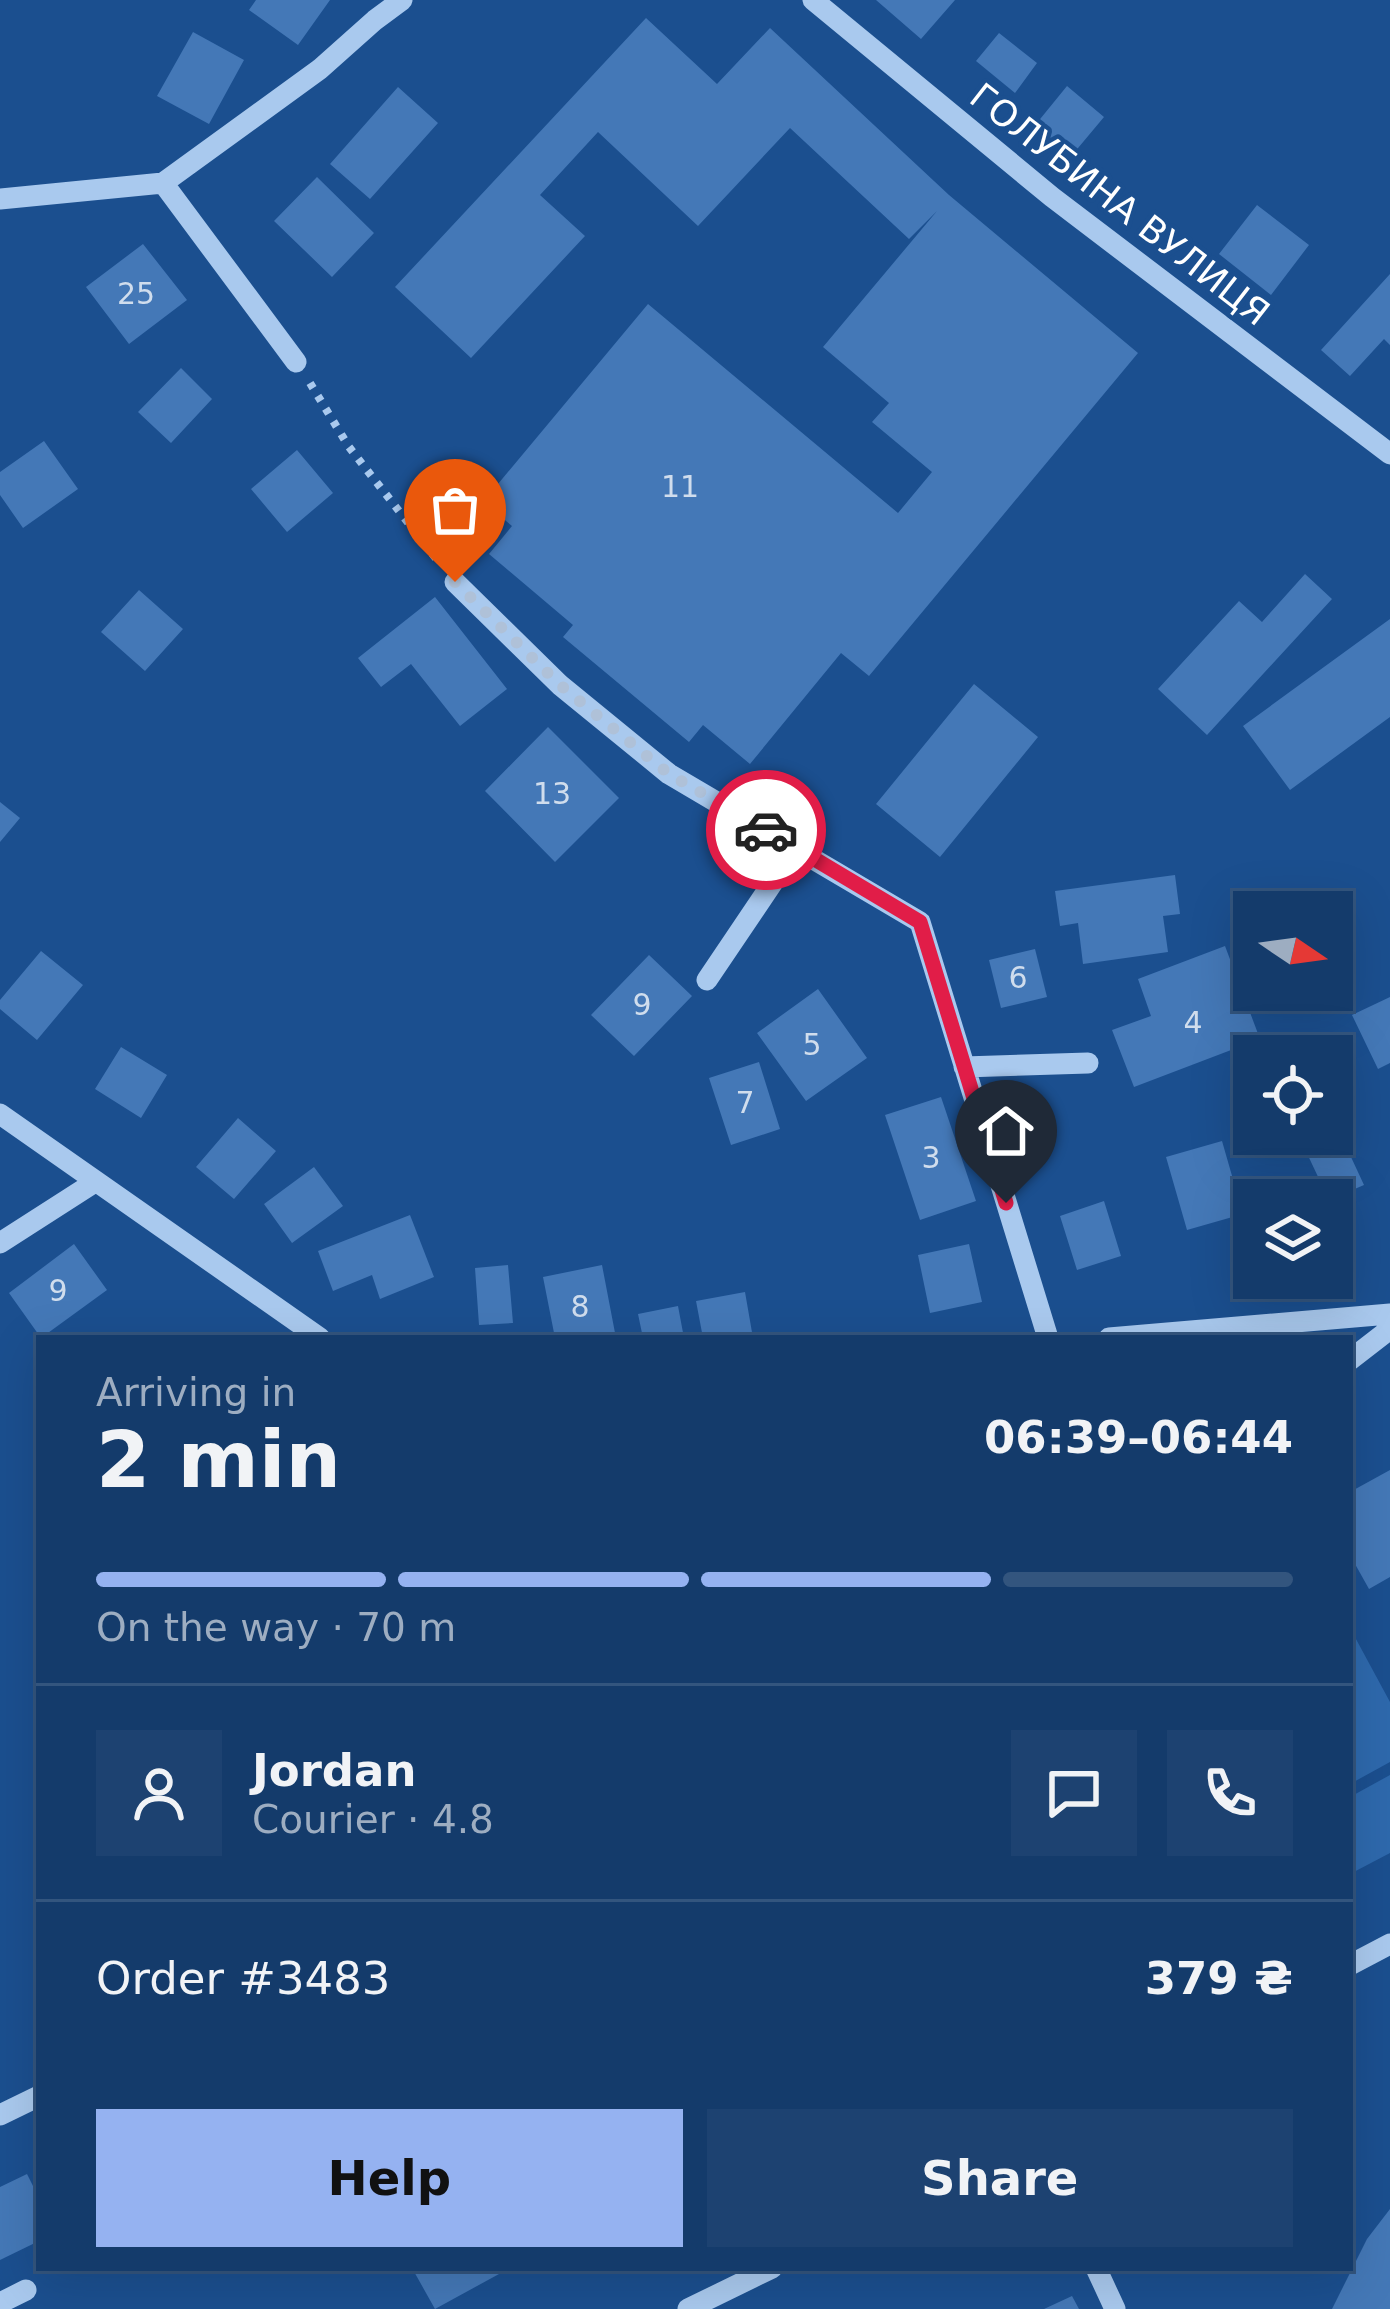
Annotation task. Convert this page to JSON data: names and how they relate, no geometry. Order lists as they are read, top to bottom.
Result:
{
  "streets": {
    "street": ["ГОЛУБИНА ВУЛИЦЯ"]
  },
  "house_numbers": [
    "25",
    "11",
    "13",
    "6",
    "9",
    "4",
    "5",
    "7",
    "3",
    "9",
    "8"
  ],
  "north": "right",
  "page": {
    "heading": ["2 min", "Arriving in", "06:39–06:44"],
    "panel": [
      "Jordan",
      "Courier · 4.8",
      "Order #3483",
      "379 ₴"
    ],
    "bar": "On the way · 70 m",
    "buttons": ["Help", "Share"]
  }
}
